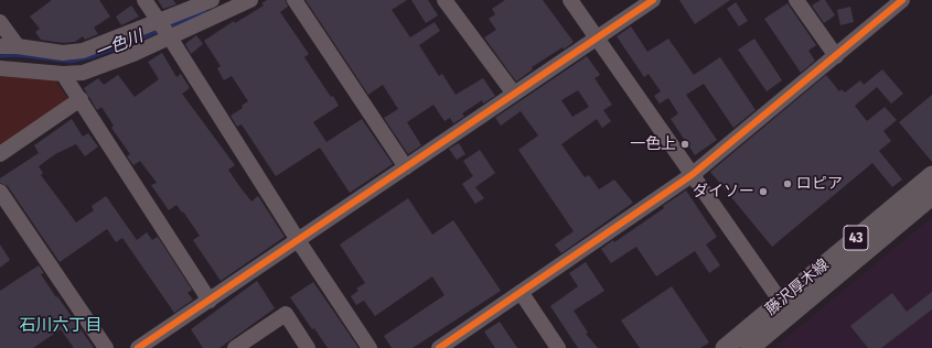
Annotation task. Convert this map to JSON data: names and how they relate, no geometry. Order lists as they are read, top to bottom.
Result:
{
  "streets": {
    "main road": ["43", "藤沢厚木線"]
  },
  "districts": ["石川六丁目"],
  "water": ["一色川"],
  "places": ["一色上", "ロピア", "ダイソー"]
}
